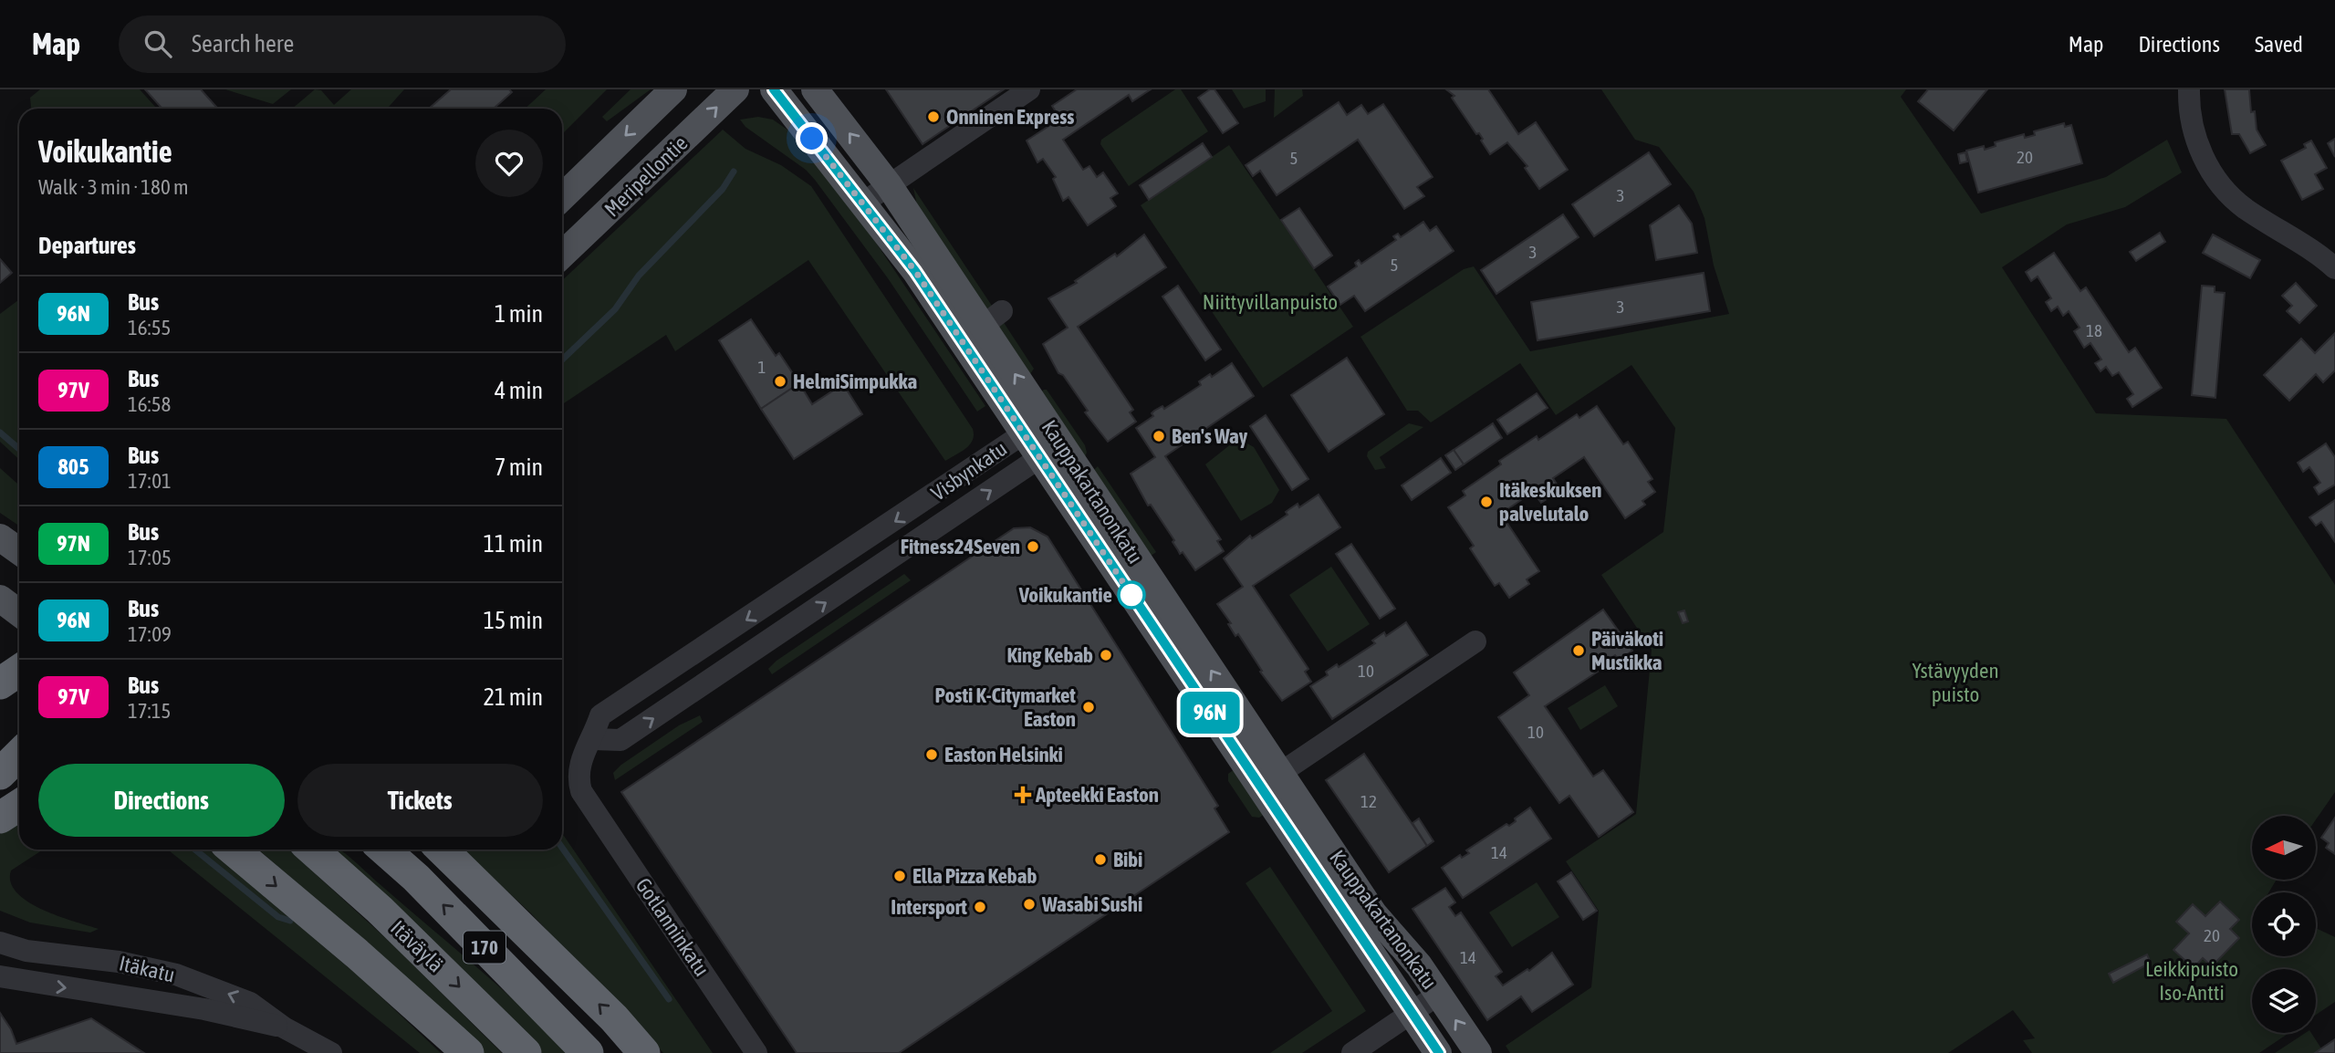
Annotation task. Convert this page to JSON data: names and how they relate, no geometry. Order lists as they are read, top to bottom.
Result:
{
  "streets": {
    "highway": ["Itäväylä", "170"],
    "main road": ["Meripellontie", "Kauppakartanonkatu"],
    "street": ["Visbynkatu", "Gotlanninkatu", "Itäkatu"]
  },
  "crossings": [
    ["Visbynkatu", "Kauppakartanonkatu"],
    ["Visbynkatu", "Gotlanninkatu"]
  ],
  "parks": ["Niittyvillanpuisto", "Ystävyyden puisto", "Leikkipuisto Iso-Antti"],
  "places": {
    "other": [
      "Onninen Express",
      "HelmiSimpukka",
      "Ben's Way",
      "Itäkeskuksen palvelutalo",
      "Fitness24Seven",
      "Voikukantie",
      "Päiväkoti Mustikka",
      "King Kebab",
      "Posti K-Citymarket Easton",
      "Easton Helsinki",
      "Bibi",
      "Ella Pizza Kebab",
      "Wasabi Sushi",
      "Intersport"
    ],
    "health": ["Apteekki Easton"]
  },
  "lines": ["bus line 96N"],
  "house_numbers": [
    "20",
    "5",
    "3",
    "3",
    "5",
    "3",
    "18",
    "1",
    "10",
    "10",
    "12",
    "14",
    "20",
    "14"
  ],
  "north": "left",
  "page": {
    "header": "Map",
    "search": "Search here",
    "nav": ["Map", "Directions", "Saved"],
    "on_map": "96N",
    "heading": [
      ["Voikukantie", "Walk · 3 min · 180 m"],
      "Departures"
    ],
    "list": [
      {
        "mark": "96N",
        "name": "Bus",
        "note": "16:55",
        "value": "1 min"
      },
      {
        "mark": "97V",
        "name": "Bus",
        "note": "16:58",
        "value": "4 min"
      },
      {
        "mark": "805",
        "name": "Bus",
        "note": "17:01",
        "value": "7 min"
      },
      {
        "mark": "97N",
        "name": "Bus",
        "note": "17:05",
        "value": "11 min"
      },
      {
        "mark": "96N",
        "name": "Bus",
        "note": "17:09",
        "value": "15 min"
      },
      {
        "mark": "97V",
        "name": "Bus",
        "note": "17:15",
        "value": "21 min"
      }
    ],
    "buttons": ["Directions", "Tickets"]
  }
}
